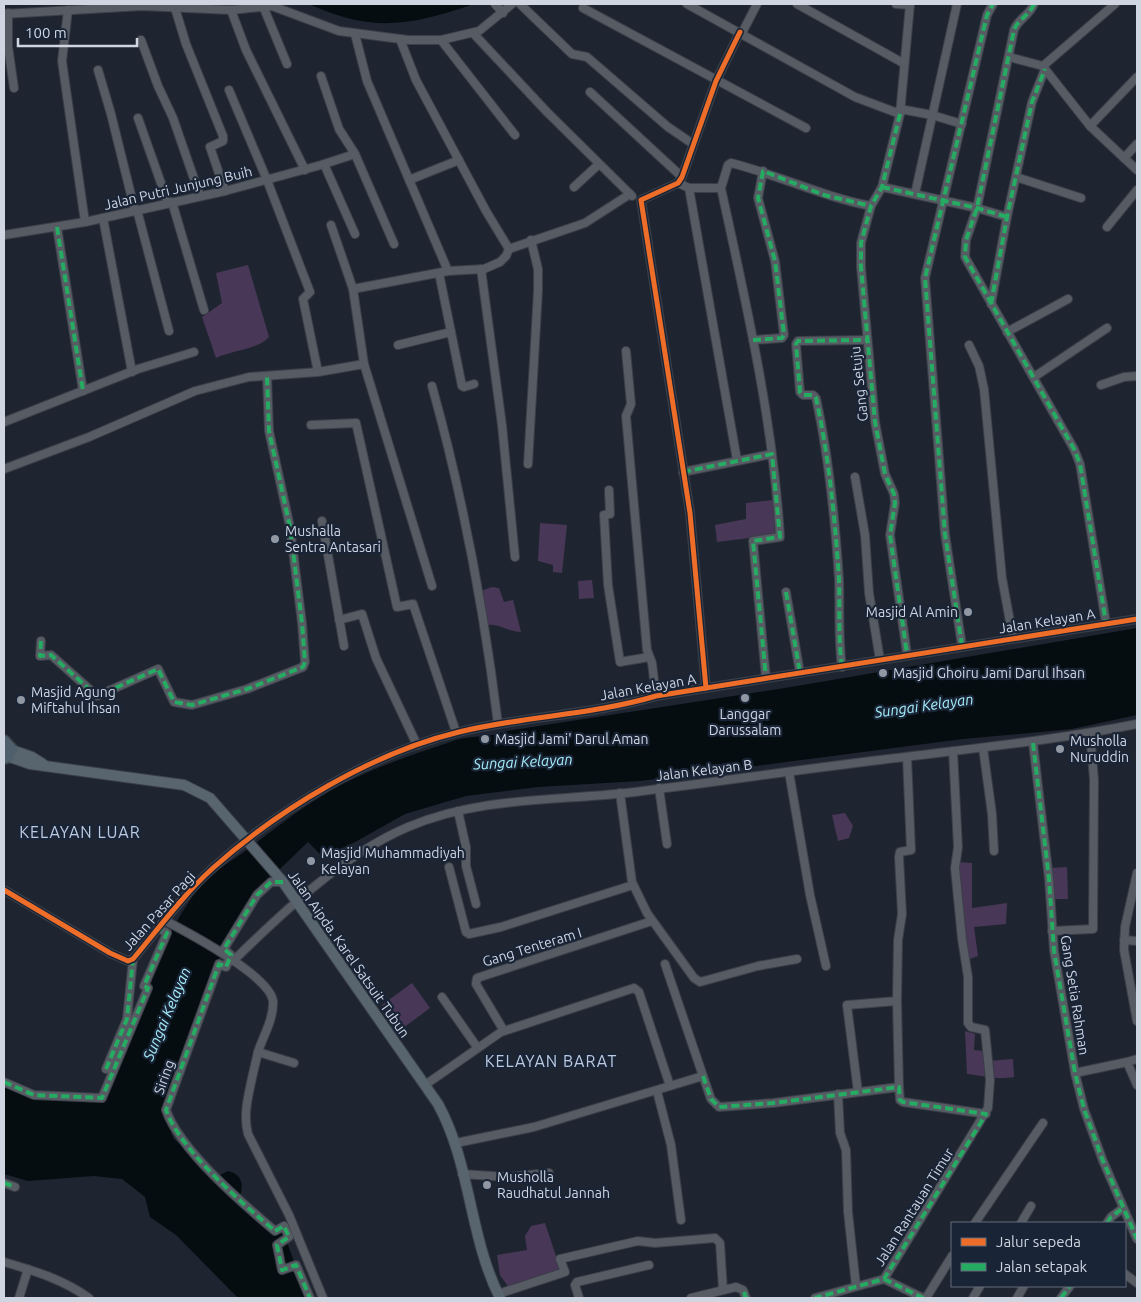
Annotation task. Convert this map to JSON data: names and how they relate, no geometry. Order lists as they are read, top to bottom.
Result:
{
  "streets": {
    "main road": ["Jalan Aipda. Karel Satsuit Tubun"],
    "street": [
      "Jalan Putri Junjung Buih",
      "Gang Setuju",
      "Jalan Kelayan A",
      "Jalan Kelayan B",
      "Jalan Pasar Pagi",
      "Gang Tenteram I",
      "Gang Setia Rahman",
      "Siring",
      "Jalan Rantauan Timur"
    ]
  },
  "crossings": [
    ["Gang Setuju", "Jalan Kelayan A"],
    ["Jalan Kelayan A", "Jalan Pasar Pagi"],
    ["Jalan Kelayan A", "Jalan Aipda. Karel Satsuit Tubun"],
    ["Jalan Kelayan B", "Jalan Aipda. Karel Satsuit Tubun"],
    ["Jalan Kelayan B", "Gang Setia Rahman"],
    ["Jalan Kelayan B", "Siring"],
    ["Jalan Pasar Pagi", "Jalan Aipda. Karel Satsuit Tubun"]
  ],
  "districts": ["KELAYAN LUAR", "KELAYAN BARAT"],
  "water": ["Sungai Kelayan"],
  "places": [
    "Mushalla Sentra Antasari",
    "Masjid Al Amin",
    "Masjid Ghoiru Jami Darul Ihsan",
    "Langgar Darussalam",
    "Masjid Agung Miftahul Ihsan",
    "Masjid Jami' Darul Aman",
    "Musholla Nuruddin",
    "Masjid Muhammadiyah Kelayan",
    "Musholla Raudhatul Jannah"
  ],
  "legend": ["Jalur sepeda", "Jalan setapak"],
  "scale_bar": "100 m"
}
